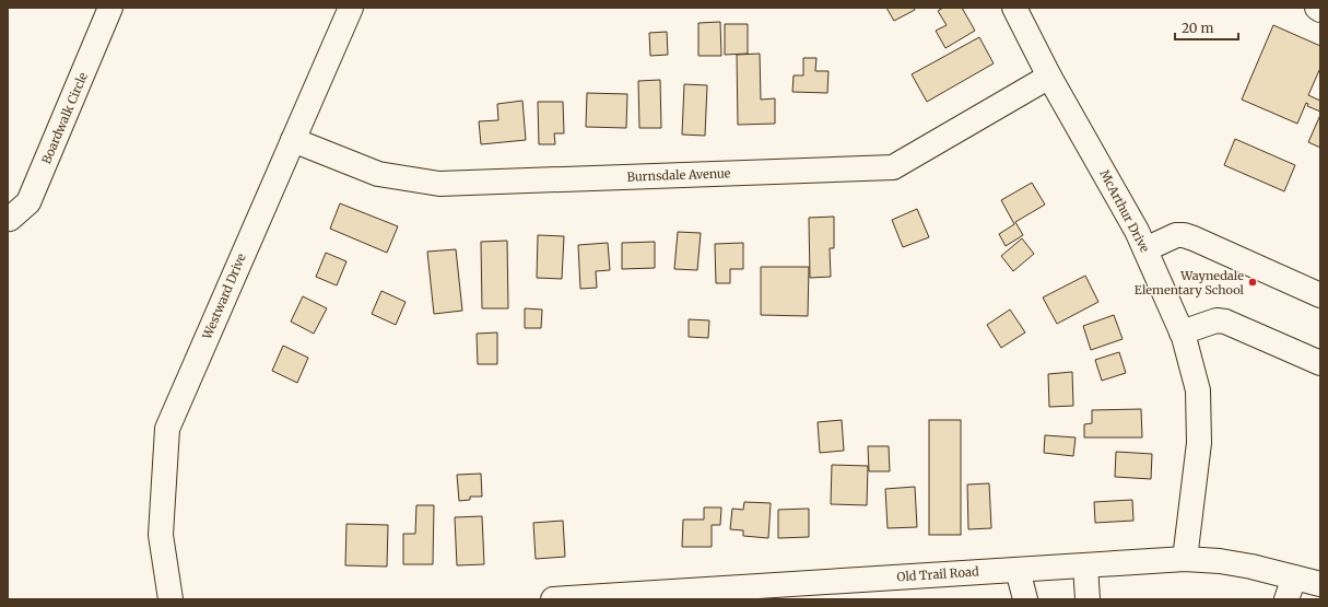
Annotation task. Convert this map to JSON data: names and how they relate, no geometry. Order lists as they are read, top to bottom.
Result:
{
  "streets": {
    "street": [
      "Boardwalk Circle",
      "Burnsdale Avenue",
      "McArthur Drive",
      "Westward Drive",
      "Old Trail Road"
    ]
  },
  "crossings": [
    ["Burnsdale Avenue", "McArthur Drive"],
    ["Burnsdale Avenue", "Westward Drive"],
    ["McArthur Drive", "Old Trail Road"]
  ],
  "places": ["Waynedale Elementary School"],
  "scale_bar": "20 m"
}
